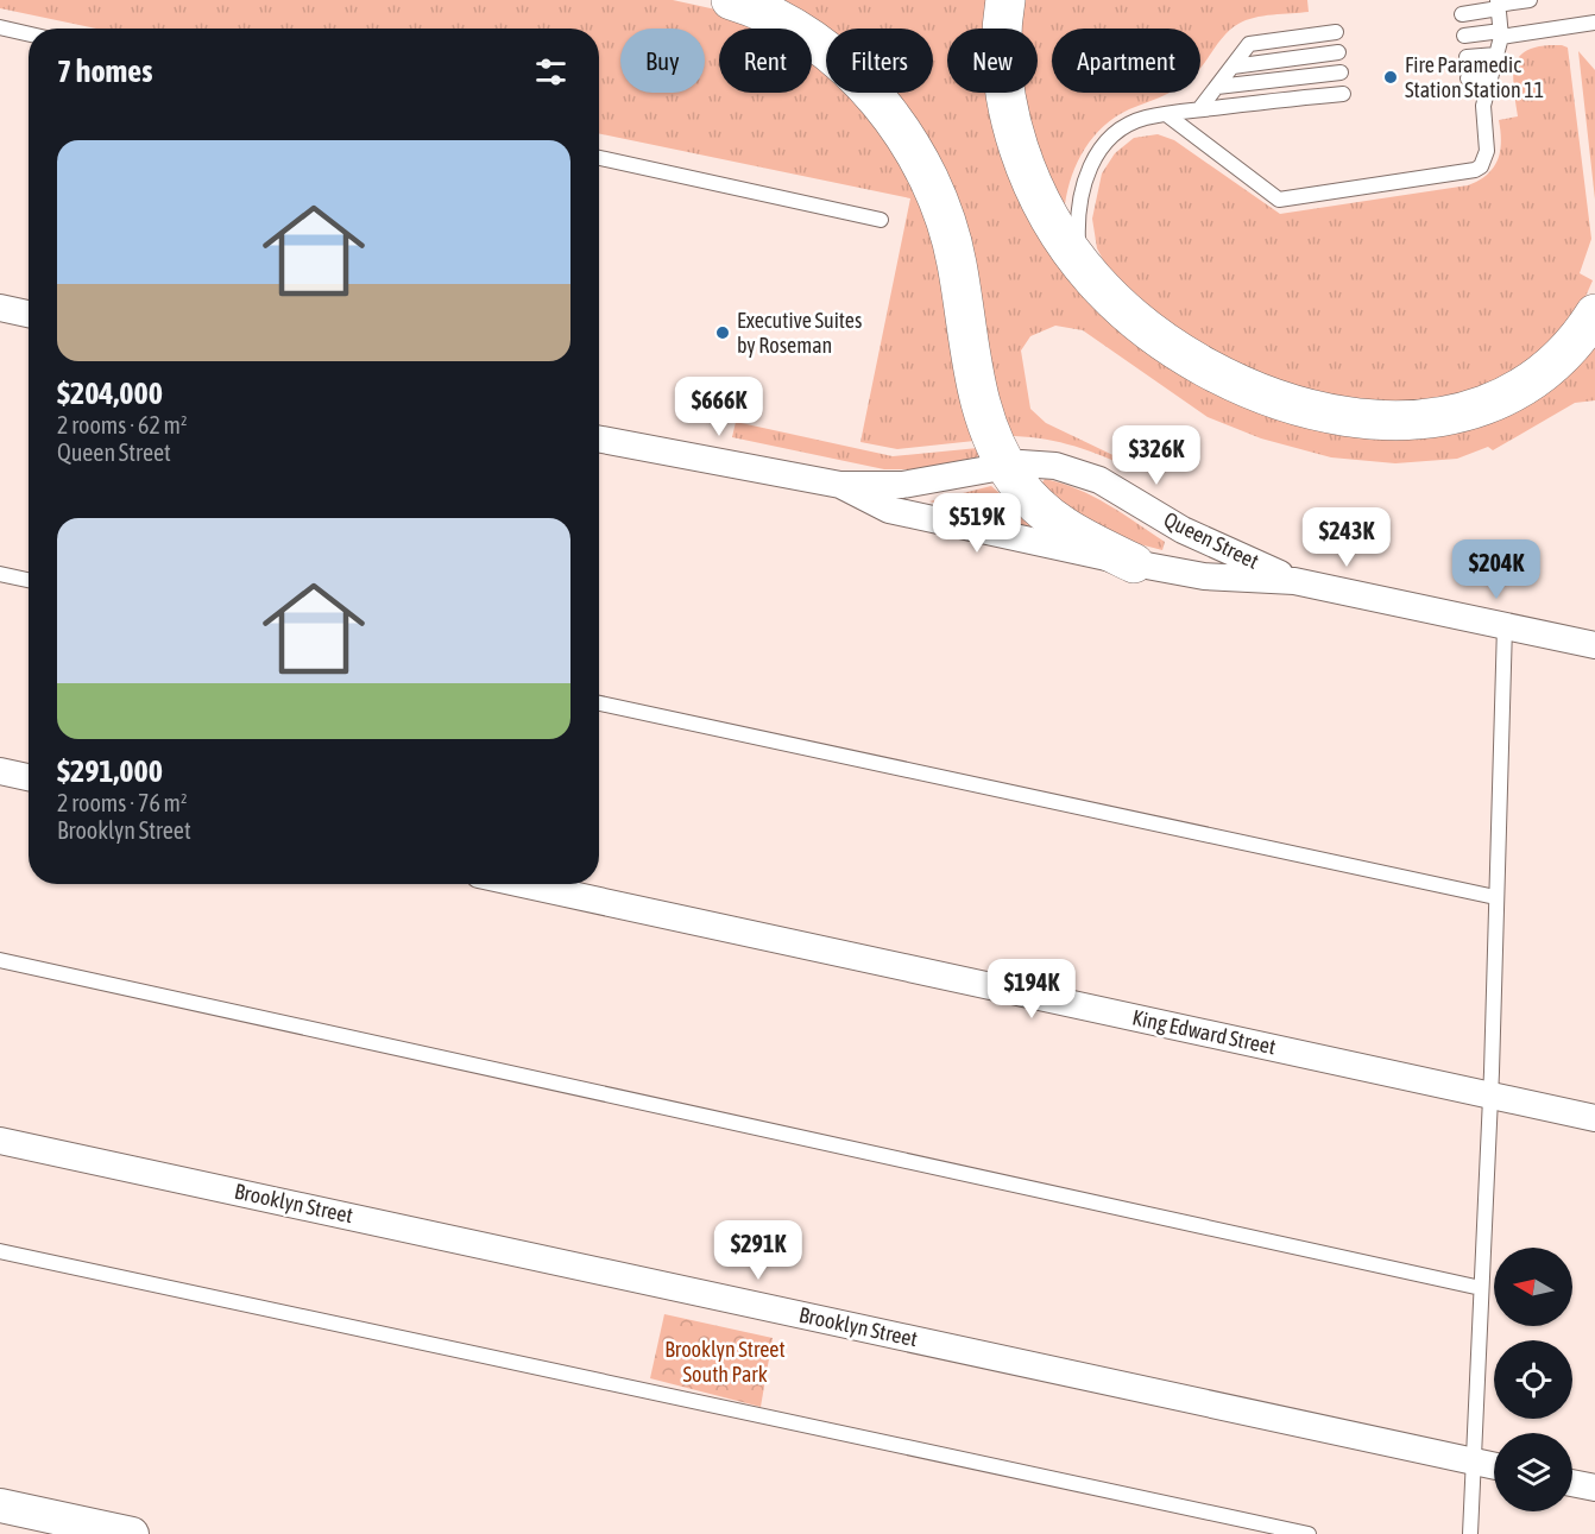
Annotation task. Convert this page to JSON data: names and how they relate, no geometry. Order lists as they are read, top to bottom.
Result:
{
  "streets": {
    "street": ["Queen Street", "King Edward Street", "Brooklyn Street"]
  },
  "parks": ["Brooklyn Street South Park"],
  "places": ["Fire Paramedic Station Station 11", "Executive Suites by Roseman"],
  "north": "left",
  "page": {
    "chip": [
      "Buy",
      "Rent",
      "Filters",
      "New",
      "Apartment"
    ],
    "heading": "7 homes",
    "list": [
      {
        "name": "$204,000",
        "note": "2 rooms · 62 m² · Queen Street"
      },
      {
        "name": "$291,000",
        "note": "2 rooms · 76 m² · Brooklyn Street"
      }
    ],
    "price": [
      "$666K",
      "$326K",
      "$519K",
      "$243K",
      "$204K",
      "$194K",
      "$291K"
    ]
  }
}
